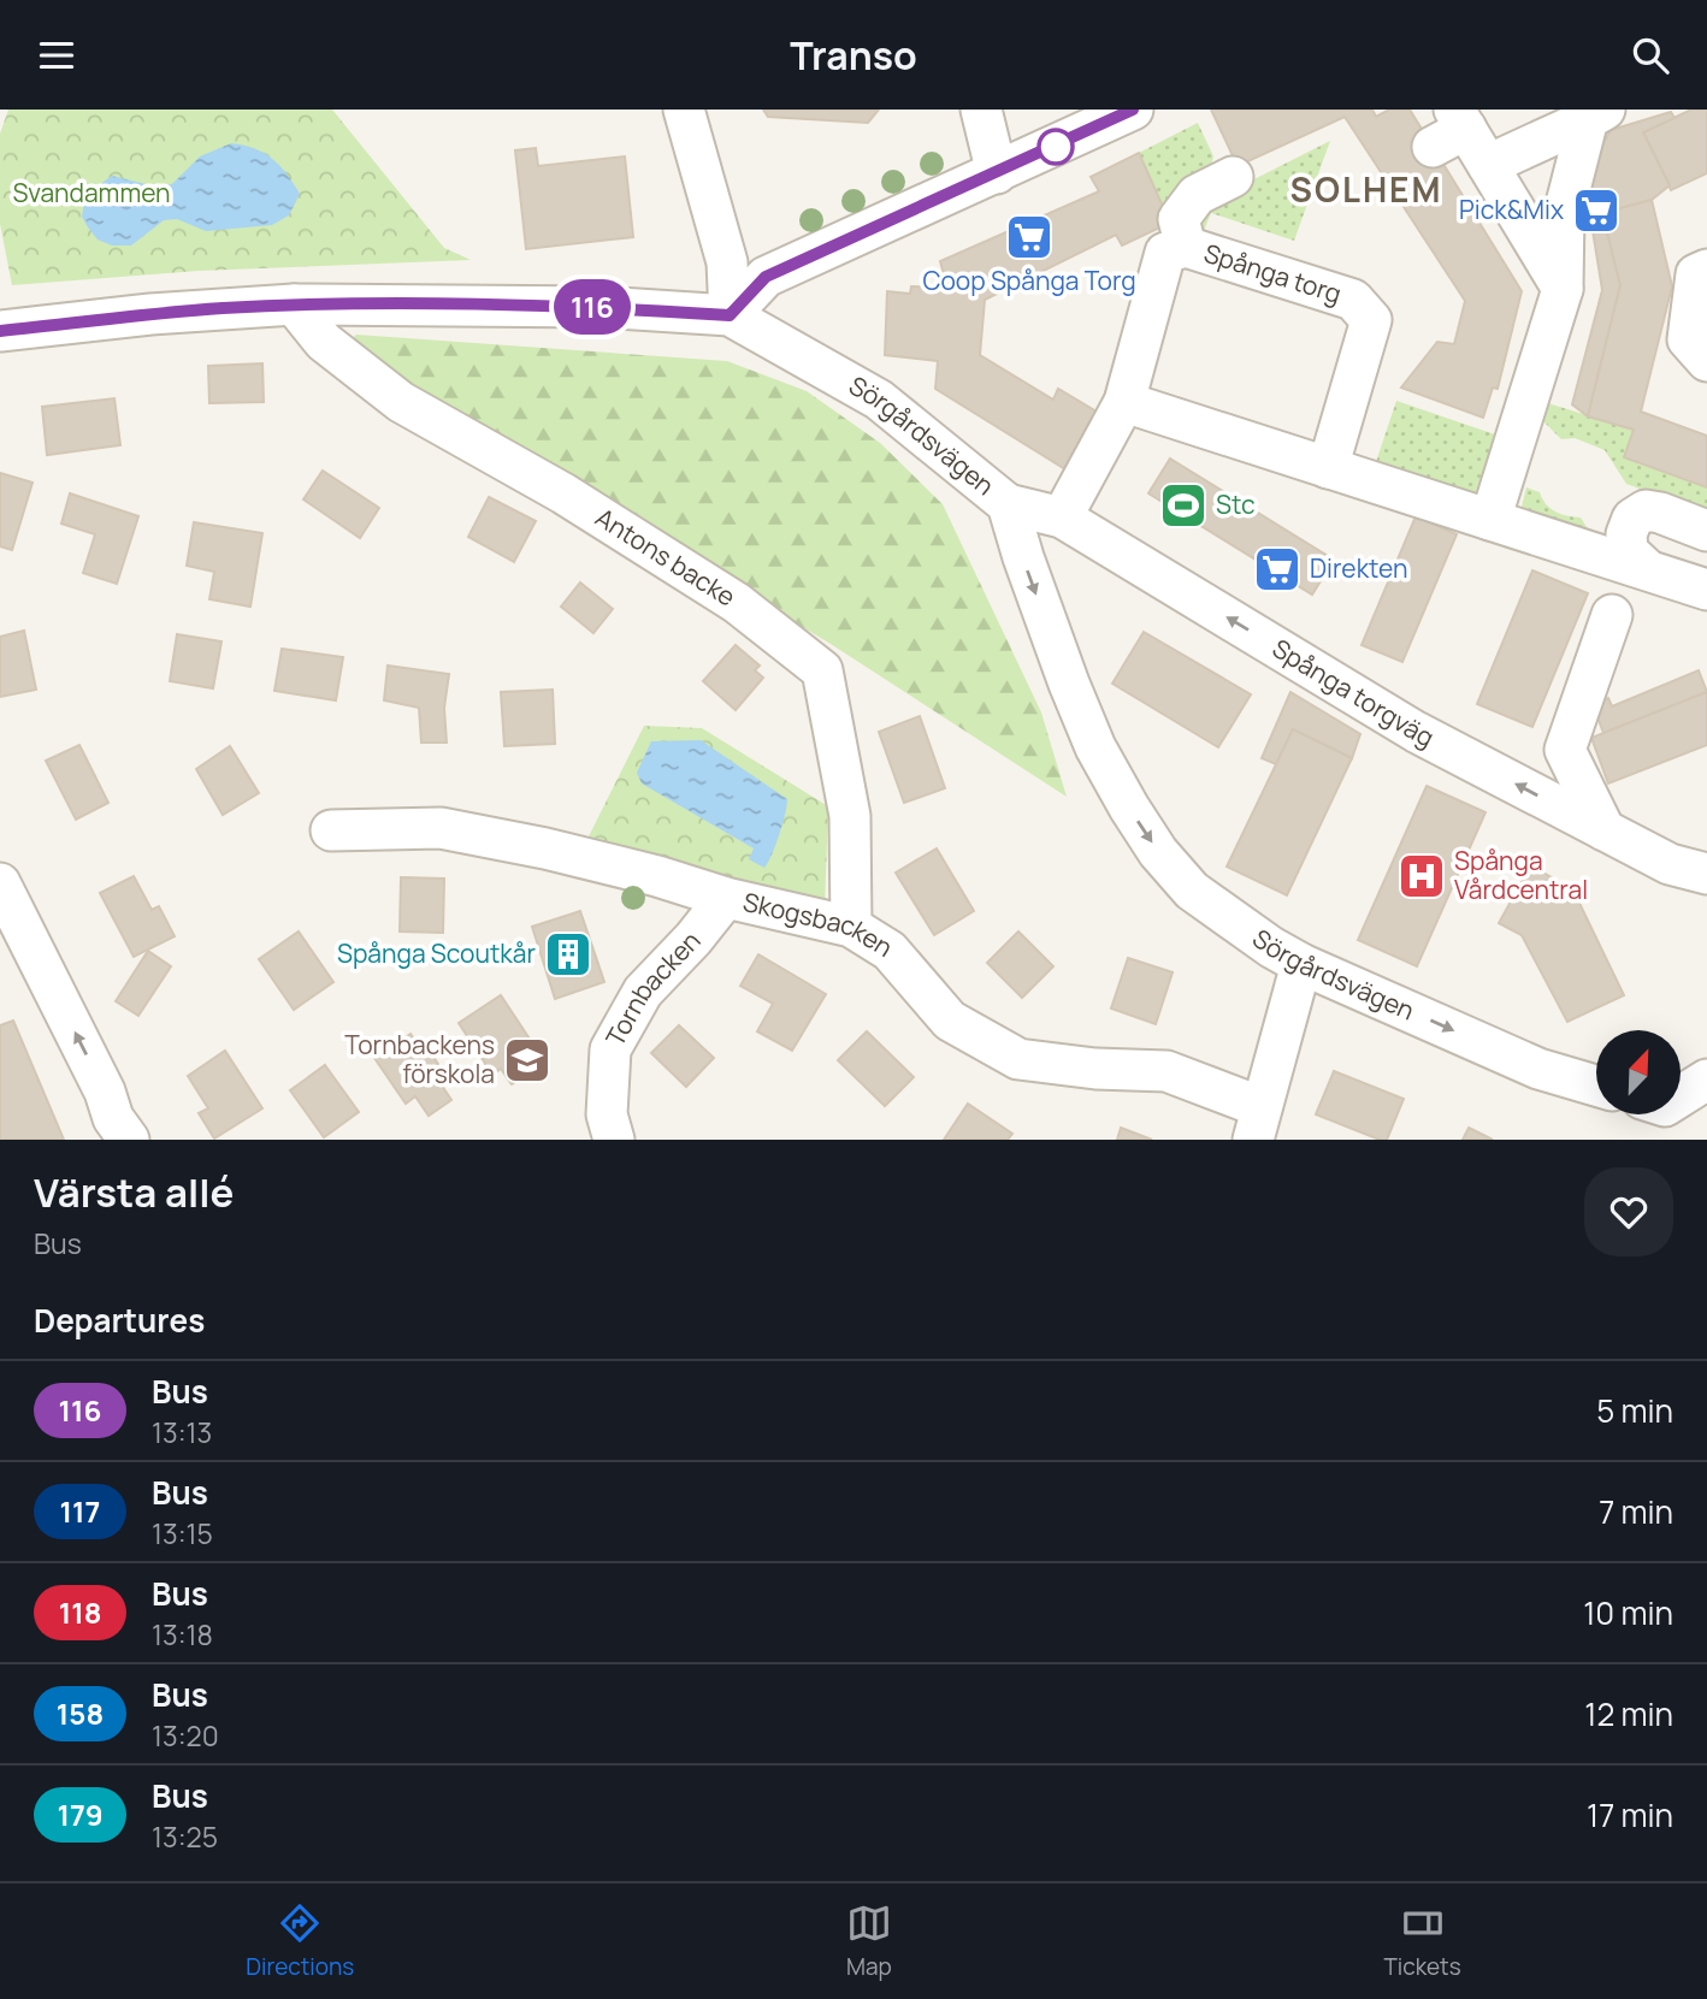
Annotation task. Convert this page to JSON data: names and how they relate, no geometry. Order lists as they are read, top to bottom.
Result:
{
  "streets": {
    "street": [
      "Spånga torg",
      "Sörgårdsvägen",
      "Antons backe",
      "Spånga torgväg",
      "Skogsbacken",
      "Tornbacken"
    ]
  },
  "crossings": [
    ["Spånga torg", "Spånga torgväg"],
    ["Sörgårdsvägen", "Antons backe"],
    ["Sörgårdsvägen", "Spånga torgväg"],
    ["Antons backe", "Skogsbacken"],
    ["Skogsbacken", "Tornbacken"]
  ],
  "one_way": ["Sörgårdsvägen"],
  "districts": ["SOLHEM"],
  "parks": ["Svandammen"],
  "places": {
    "supermarket": ["Pick&Mix", "Coop Spånga Torg", "Direkten"],
    "sports": ["Stc"],
    "hospital": ["Spånga Vårdcentral"],
    "building": ["Spånga Scoutkår"],
    "school or university": ["Tornbackens förskola"]
  },
  "lines": ["bus line 116"],
  "north": "top right",
  "page": {
    "header": "Transo",
    "on_map": "116",
    "heading": [
      ["Värsta allé", "Bus"],
      "Departures"
    ],
    "list": [
      {
        "mark": "116",
        "name": "Bus",
        "note": "13:13",
        "value": "5 min"
      },
      {
        "mark": "117",
        "name": "Bus",
        "note": "13:15",
        "value": "7 min"
      },
      {
        "mark": "118",
        "name": "Bus",
        "note": "13:18",
        "value": "10 min"
      },
      {
        "mark": "158",
        "name": "Bus",
        "note": "13:20",
        "value": "12 min"
      },
      {
        "mark": "179",
        "name": "Bus",
        "note": "13:25",
        "value": "17 min"
      }
    ],
    "tabs": ["Directions", "Map", "Tickets"]
  }
}
